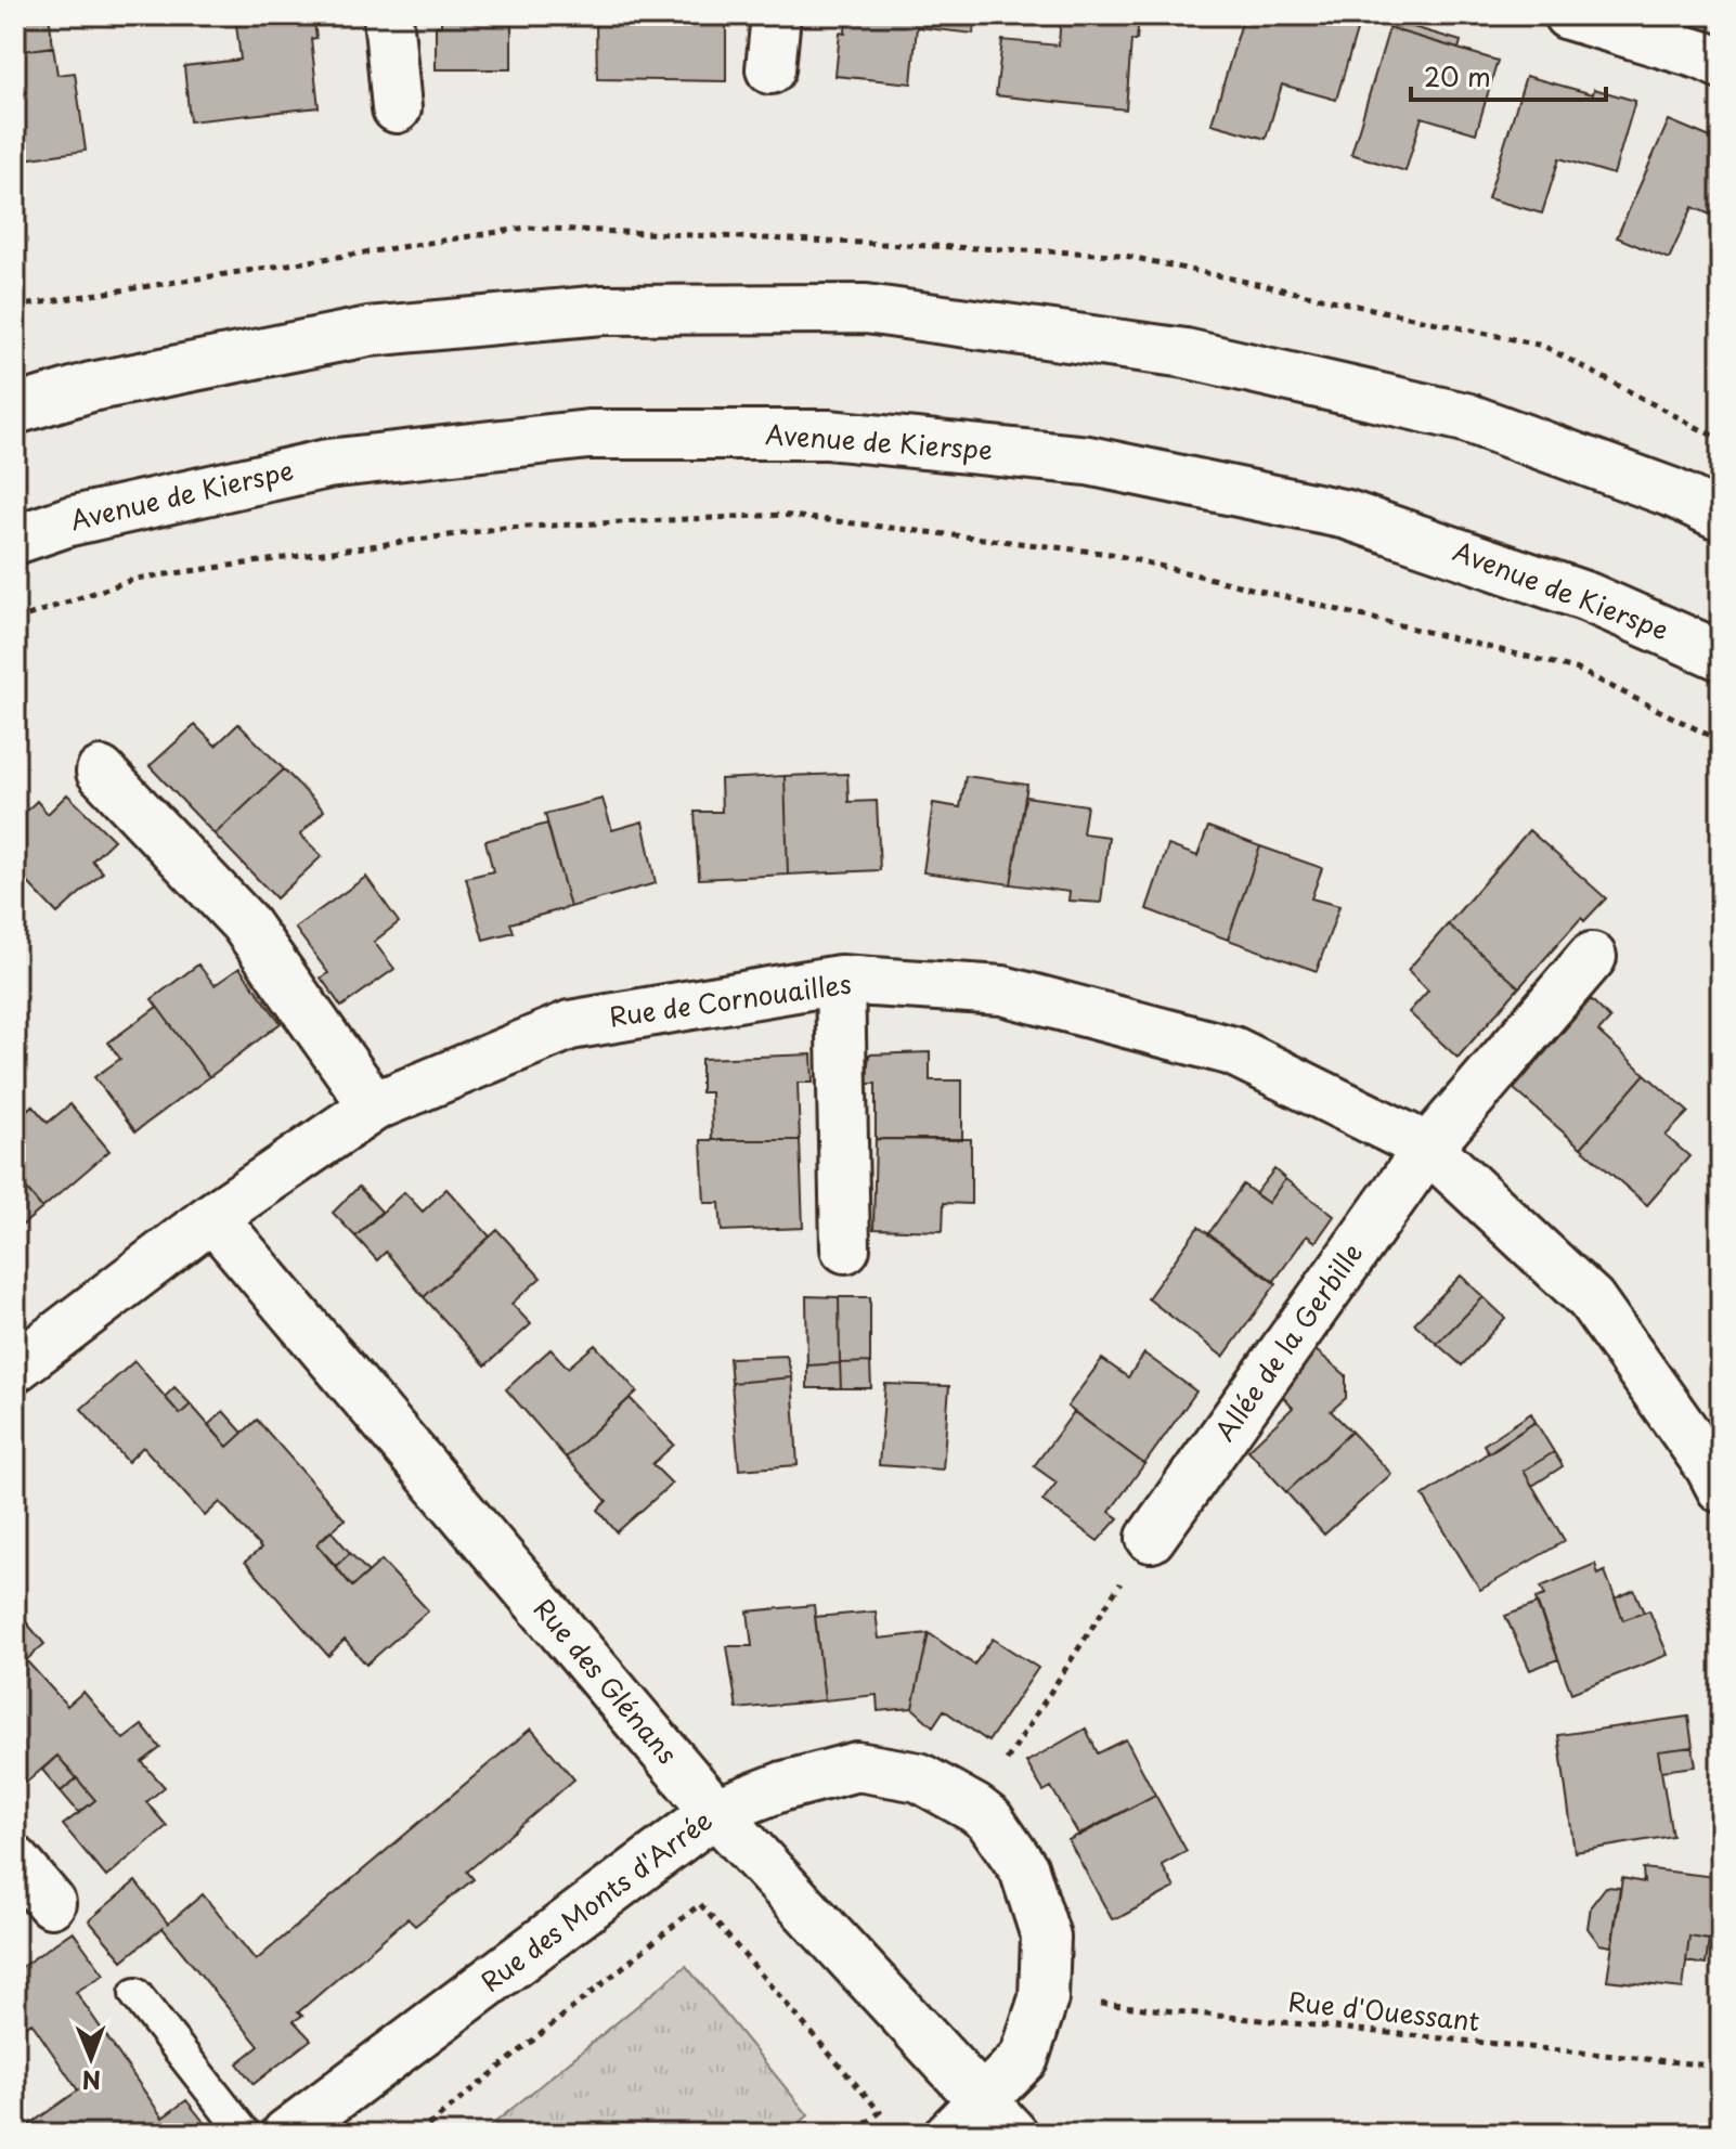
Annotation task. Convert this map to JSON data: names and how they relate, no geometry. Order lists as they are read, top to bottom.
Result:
{
  "streets": {
    "street": [
      "Avenue de Kierspe",
      "Rue de Cornouailles",
      "Allée de la Gerbille",
      "Rue des Glénans",
      "Rue des Monts d'Arrée"
    ],
    "path": ["Rue d'Ouessant"]
  },
  "crossings": [
    ["Rue de Cornouailles", "Allée de la Gerbille"],
    ["Rue de Cornouailles", "Rue des Glénans"],
    ["Rue des Glénans", "Rue des Monts d'Arrée"],
    ["Rue des Monts d'Arrée", "Rue d'Ouessant"]
  ],
  "scale_bar": "20 m",
  "north": "bottom"
}
